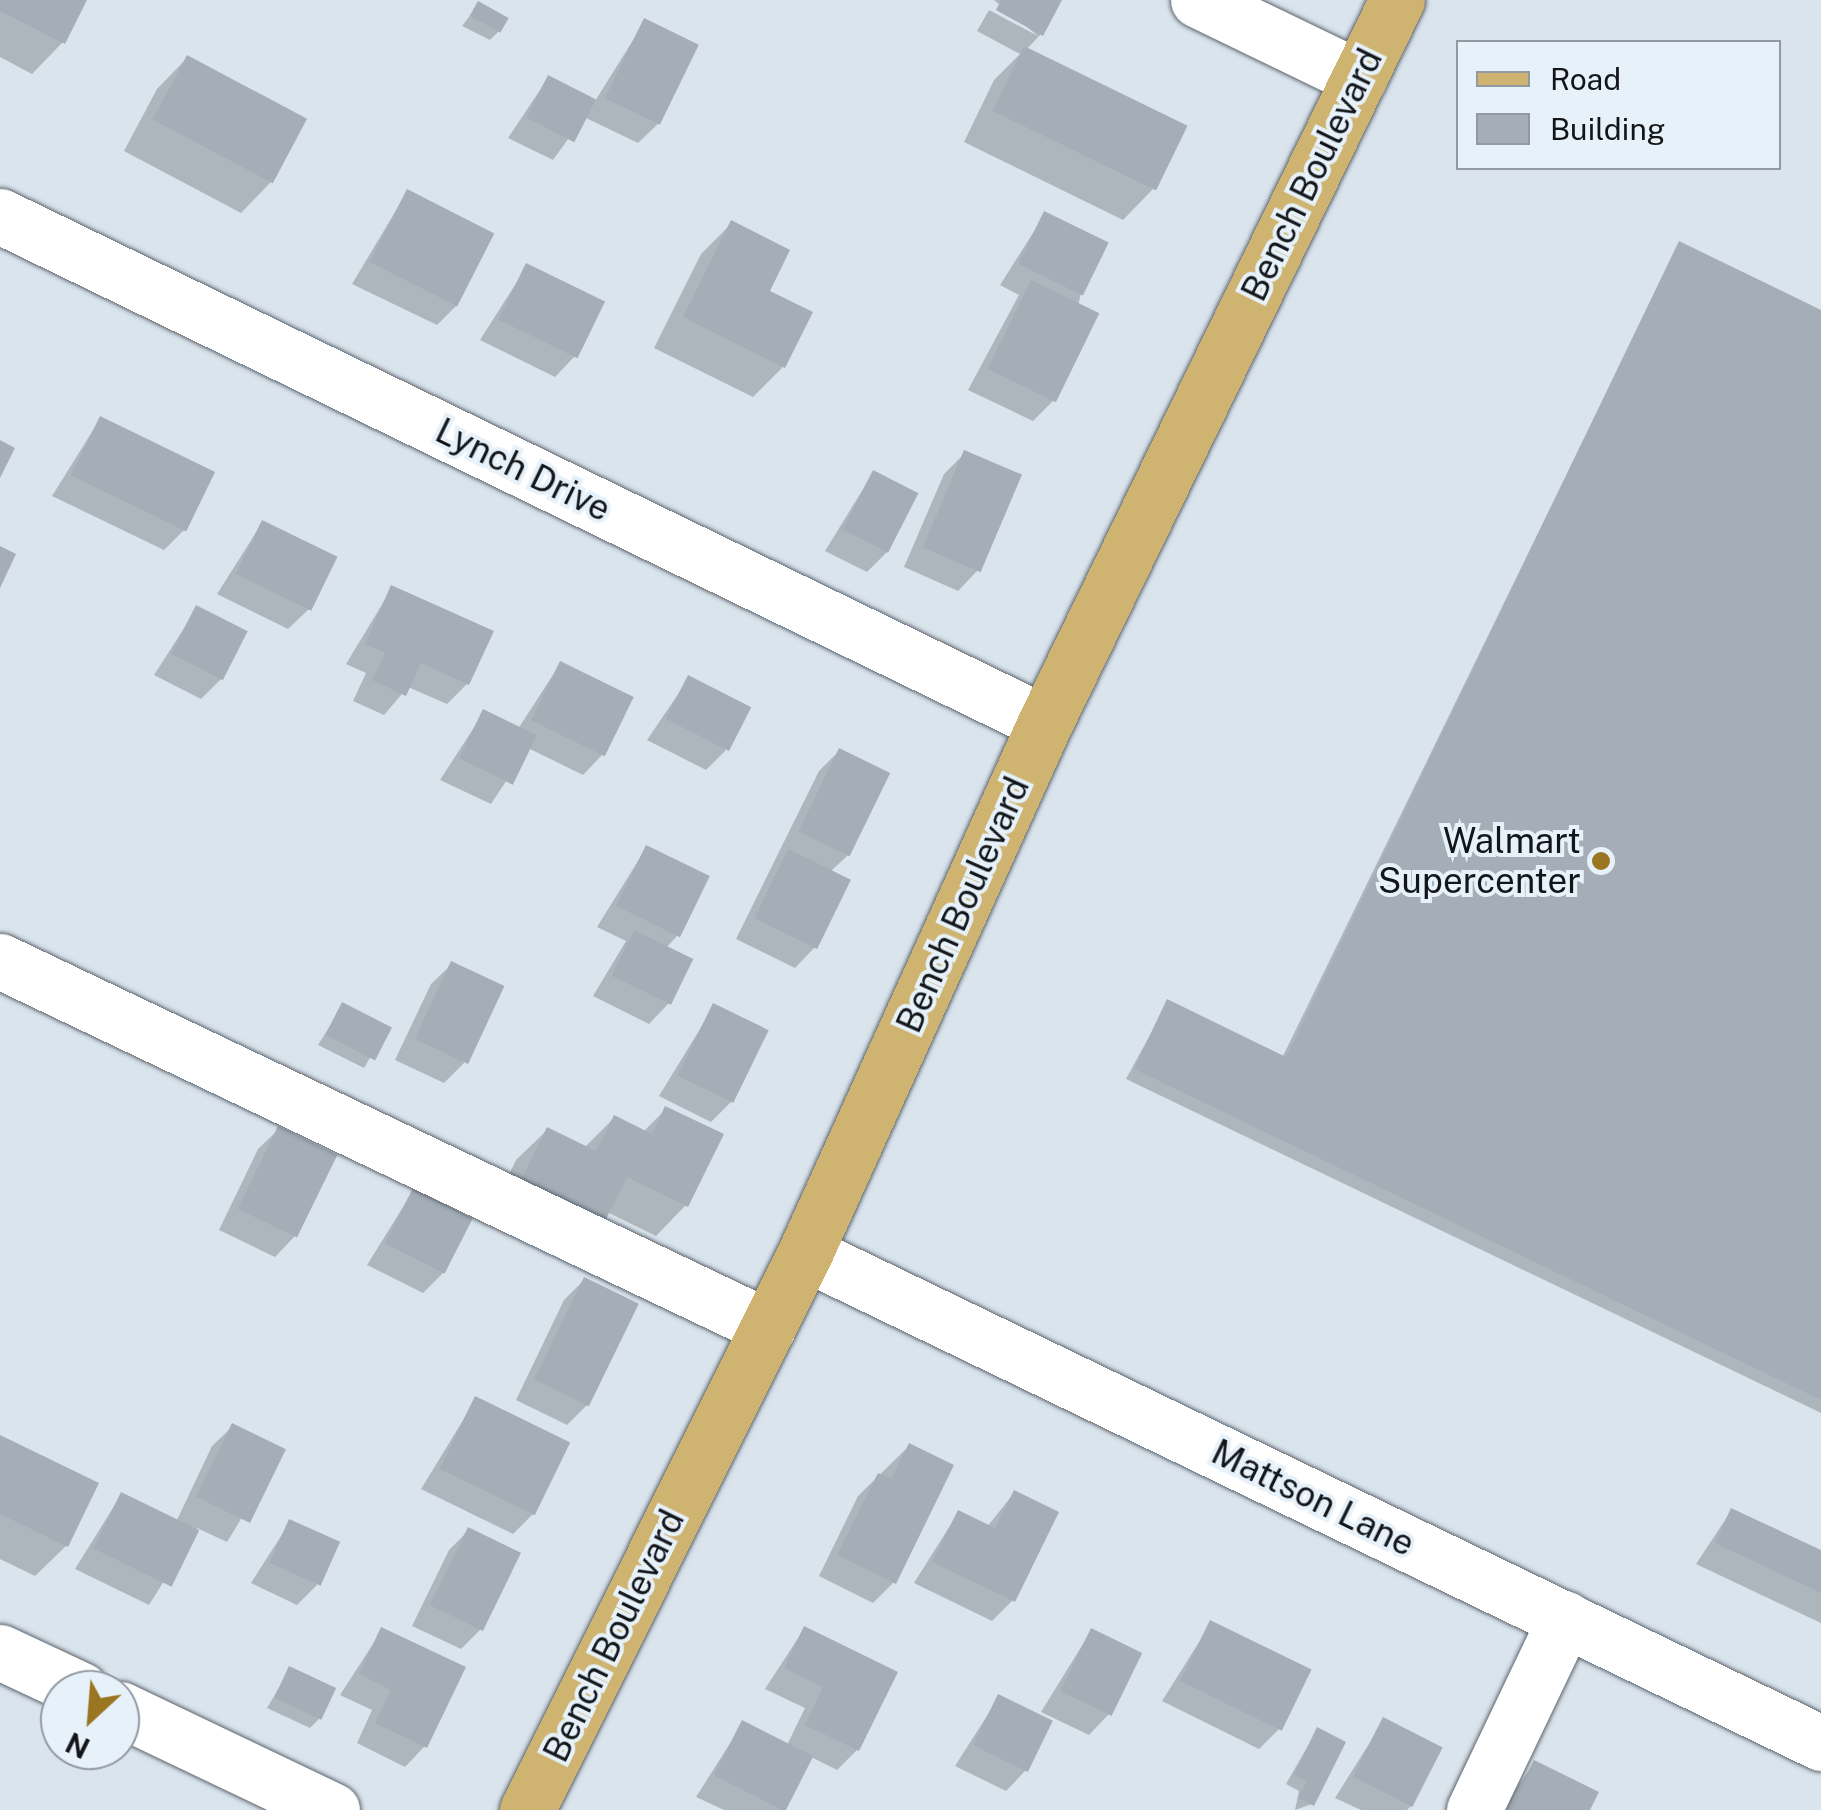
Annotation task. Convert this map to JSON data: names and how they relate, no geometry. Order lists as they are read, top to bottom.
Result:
{
  "streets": {
    "main road": ["Bench Boulevard"],
    "street": ["Lynch Drive", "Mattson Lane"]
  },
  "crossings": [
    ["Bench Boulevard", "Lynch Drive"],
    ["Bench Boulevard", "Mattson Lane"]
  ],
  "places": ["Walmart Supercenter"],
  "legend": ["Road", "Building"],
  "north": "bottom left"
}
